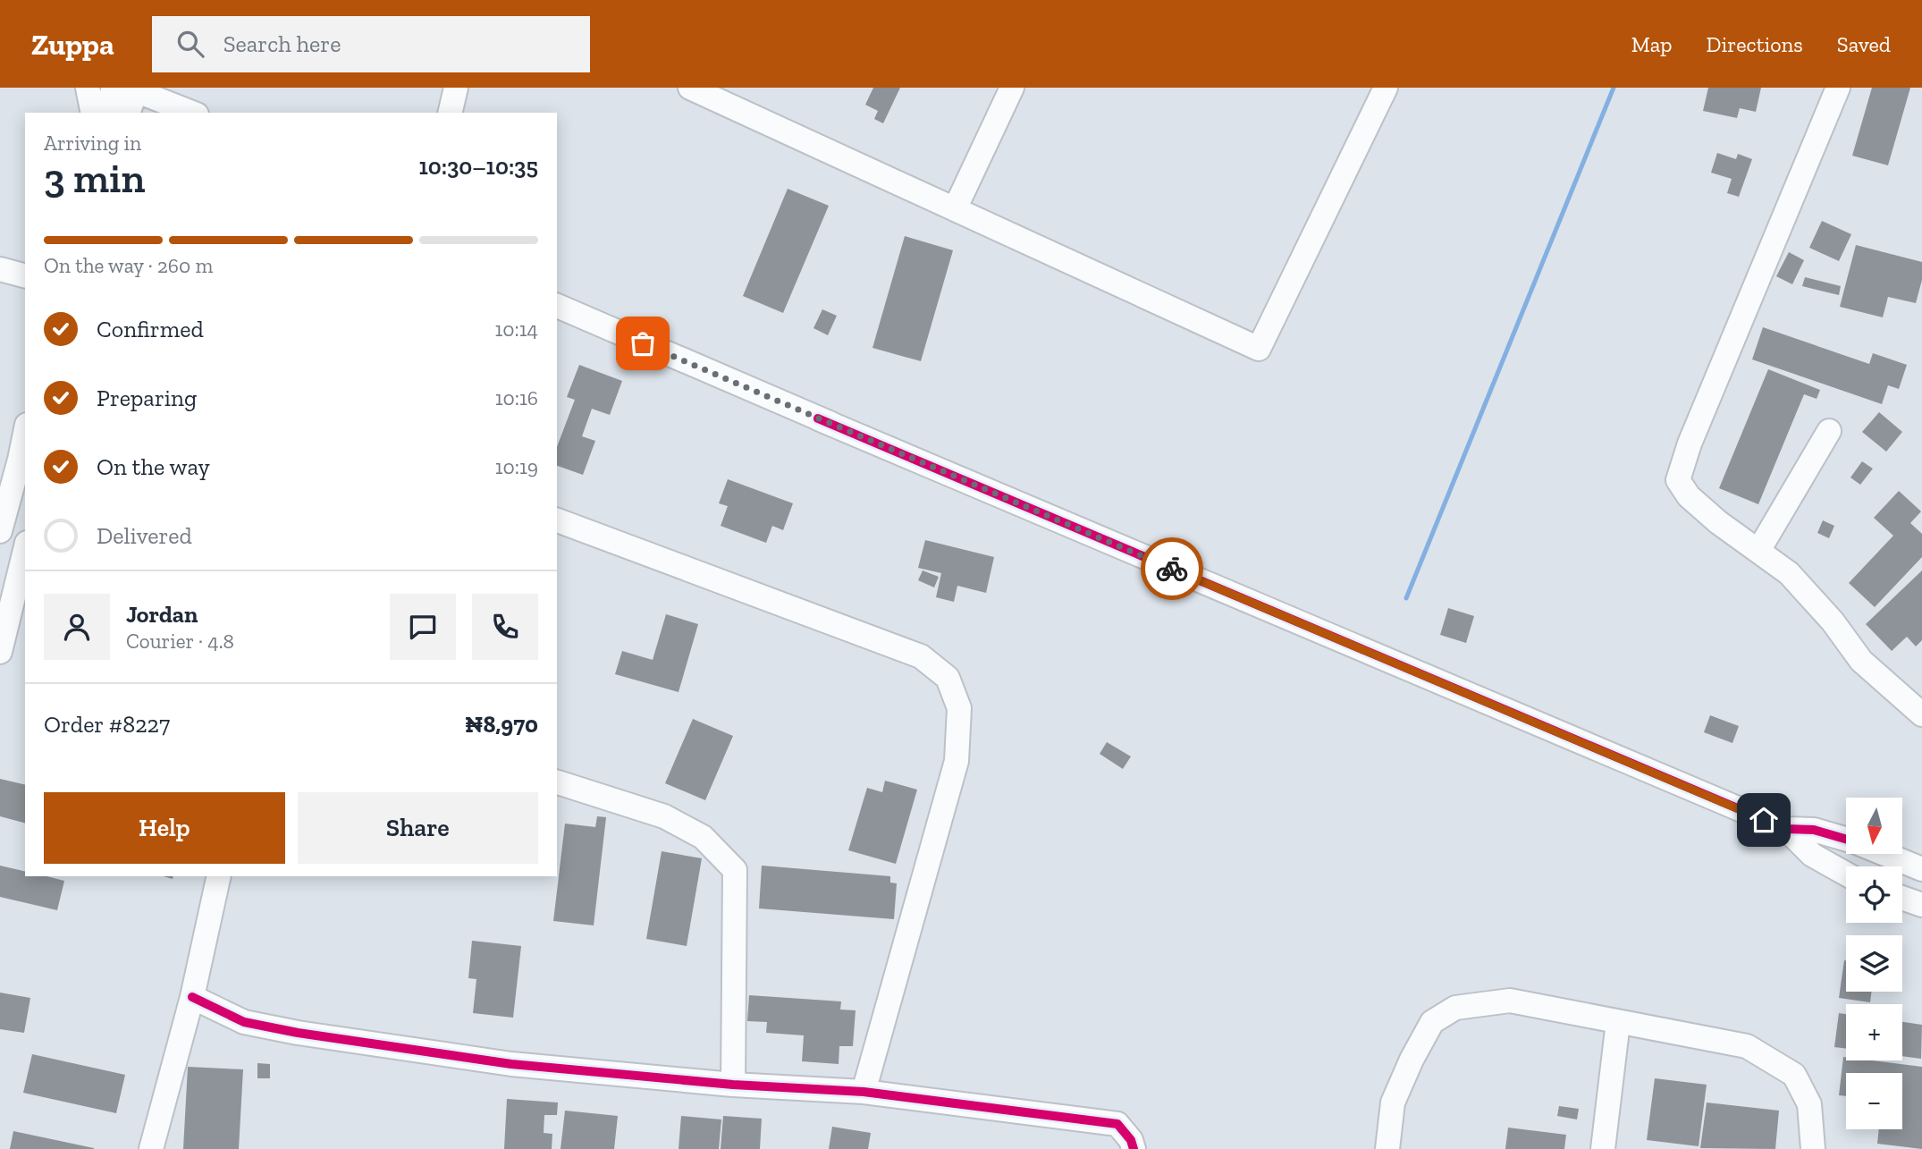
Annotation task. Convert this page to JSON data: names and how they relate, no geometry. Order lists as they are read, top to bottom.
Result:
{
  "north": "bottom",
  "page": {
    "header": "Zuppa",
    "search": "Search here",
    "nav": ["Map", "Directions", "Saved"],
    "heading": ["3 min", "Arriving in", "10:30–10:35"],
    "panel": [
      "Jordan",
      "Courier · 4.8",
      "Order #8227",
      "₦8,970"
    ],
    "bar": "On the way · 260 m",
    "list": [
      ["Confirmed", "10:14"],
      ["Preparing", "10:16"],
      ["On the way", "10:19"],
      "Delivered"
    ],
    "buttons": ["Help", "Share"],
    "map_buttons": ["+", "−"]
  }
}
